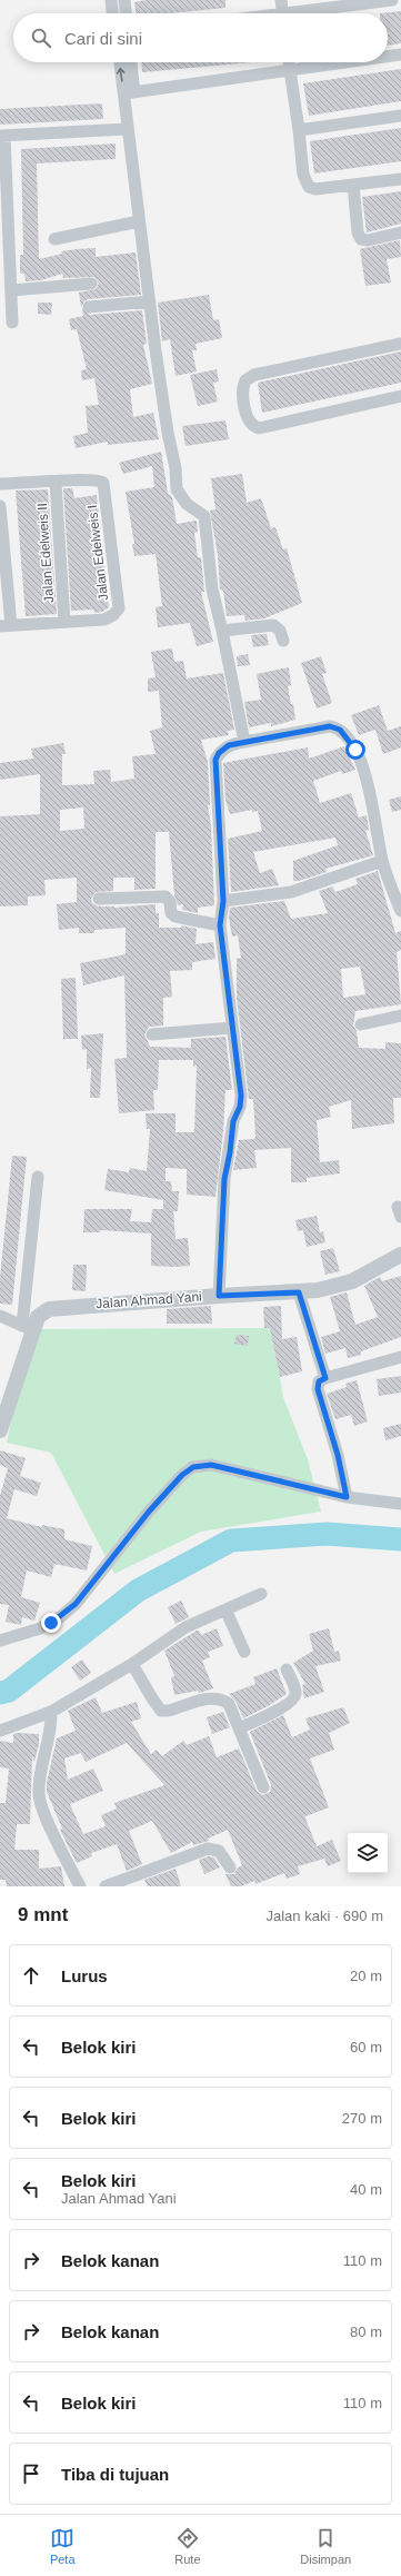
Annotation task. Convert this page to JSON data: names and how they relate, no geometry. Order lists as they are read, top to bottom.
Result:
{
  "streets": {
    "street": ["Jalan Edelweis II", "Jalan Edelweis I", "Jalan Ahmad Yani"]
  },
  "crossings": [
    ["Jalan Edelweis II", "Jalan Edelweis I"]
  ],
  "page": {
    "search": "Cari di sini",
    "heading": ["9 mnt", "Jalan kaki · 690 m"],
    "list": [
      ["Lurus", "20 m"],
      ["Belok kiri", "60 m"],
      ["Belok kiri", "270 m"],
      ["Belok kiri", "Jalan Ahmad Yani", "40 m"],
      ["Belok kanan", "110 m"],
      ["Belok kanan", "80 m"],
      ["Belok kiri", "110 m"],
      "Tiba di tujuan"
    ],
    "nav": ["Peta", "Rute", "Disimpan"]
  }
}
